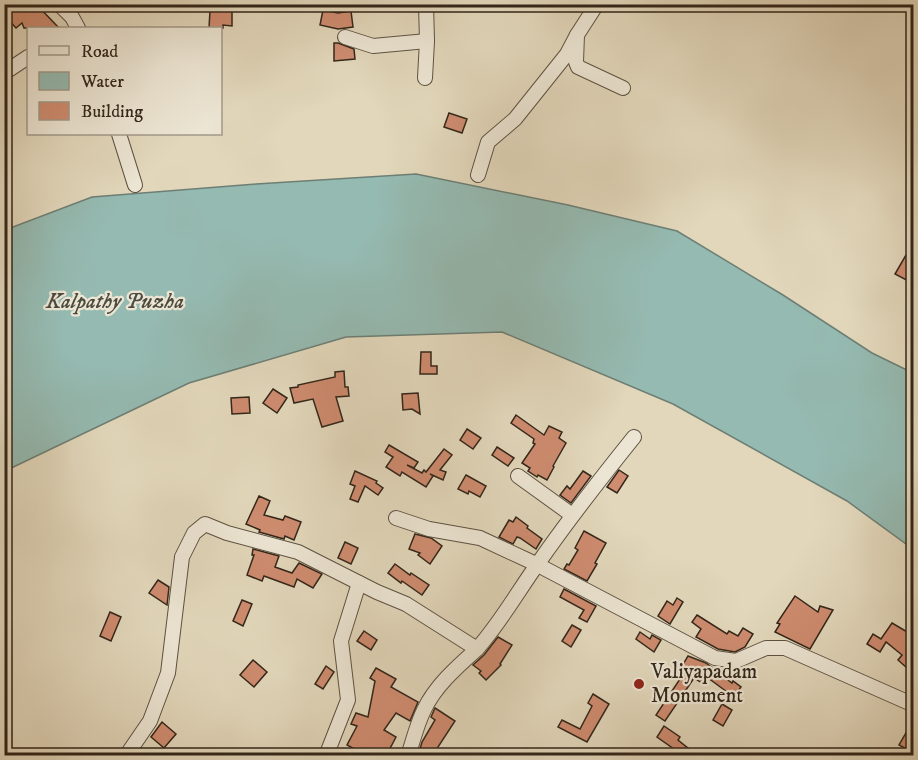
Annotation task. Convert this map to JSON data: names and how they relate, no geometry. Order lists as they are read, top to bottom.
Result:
{
  "water": ["Kalpathy Puzha"],
  "places": ["Valiyapadam Monument"],
  "legend": ["Road", "Water", "Building"]
}
